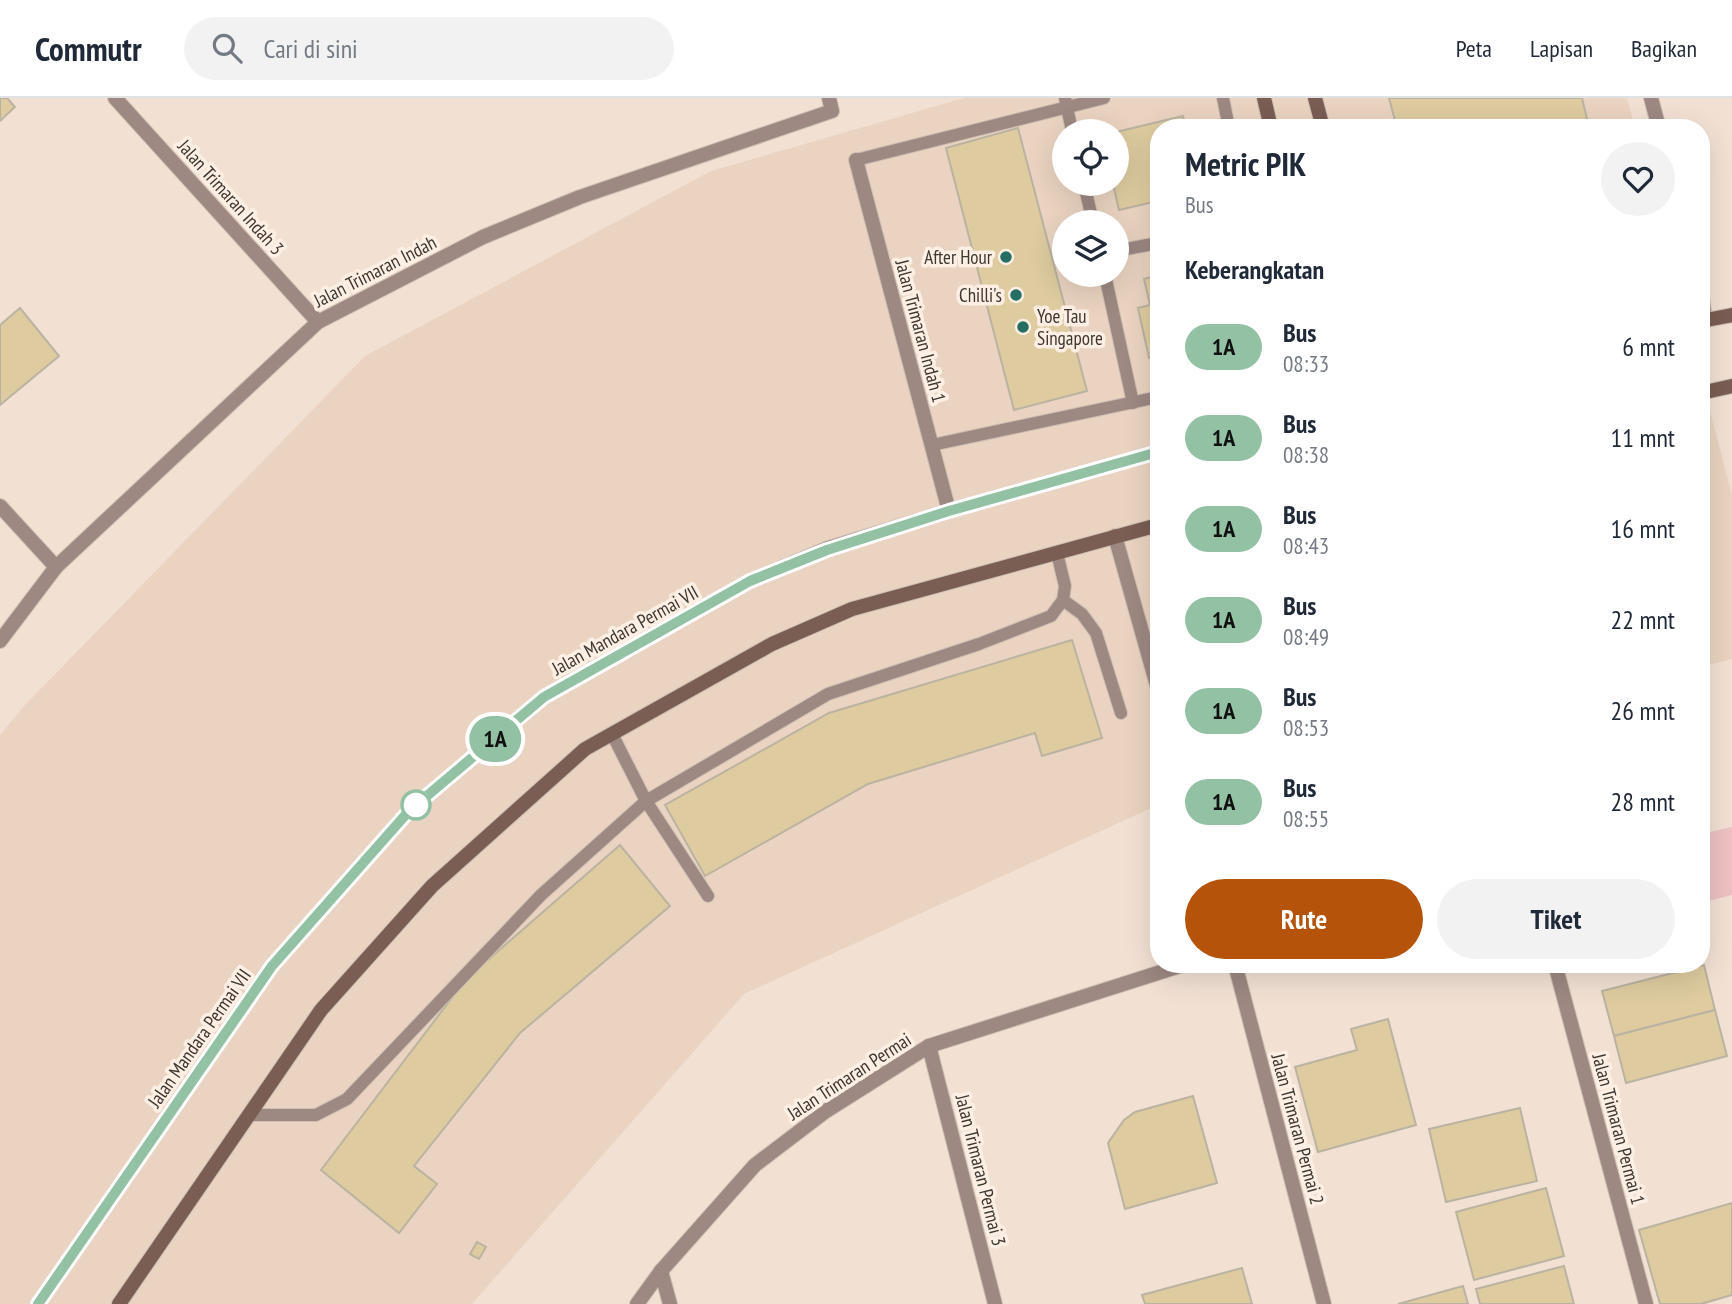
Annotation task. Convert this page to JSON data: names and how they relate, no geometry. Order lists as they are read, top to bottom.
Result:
{
  "streets": {
    "main road": ["Jalan Mandara Permai VII"],
    "street": [
      "Jalan Trimaran Indah 3",
      "Jalan Trimaran Indah",
      "Jalan Trimaran Indah 1",
      "Jalan Trimaran Permai",
      "Jalan Trimaran Permai 2",
      "Jalan Trimaran Permai 1",
      "Jalan Trimaran Permai 3"
    ]
  },
  "crossings": [
    ["Jalan Trimaran Indah 3", "Jalan Trimaran Indah"],
    ["Jalan Trimaran Indah 1", "Jalan Mandara Permai VII"],
    ["Jalan Trimaran Permai", "Jalan Trimaran Permai 3"]
  ],
  "places": ["After Hour", "Chilli's", "Yoe Tau Singapore"],
  "lines": ["bus line 1A"],
  "page": {
    "header": "Commutr",
    "search": "Cari di sini",
    "nav": ["Peta", "Lapisan", "Bagikan"],
    "on_map": "1A",
    "heading": [
      ["Metric PIK", "Bus"],
      "Keberangkatan"
    ],
    "list": [
      {
        "mark": "1A",
        "name": "Bus",
        "note": "08:33",
        "value": "6 mnt"
      },
      {
        "mark": "1A",
        "name": "Bus",
        "note": "08:38",
        "value": "11 mnt"
      },
      {
        "mark": "1A",
        "name": "Bus",
        "note": "08:43",
        "value": "16 mnt"
      },
      {
        "mark": "1A",
        "name": "Bus",
        "note": "08:49",
        "value": "22 mnt"
      },
      {
        "mark": "1A",
        "name": "Bus",
        "note": "08:53",
        "value": "26 mnt"
      },
      {
        "mark": "1A",
        "name": "Bus",
        "note": "08:55",
        "value": "28 mnt"
      }
    ],
    "buttons": ["Rute", "Tiket"]
  }
}
